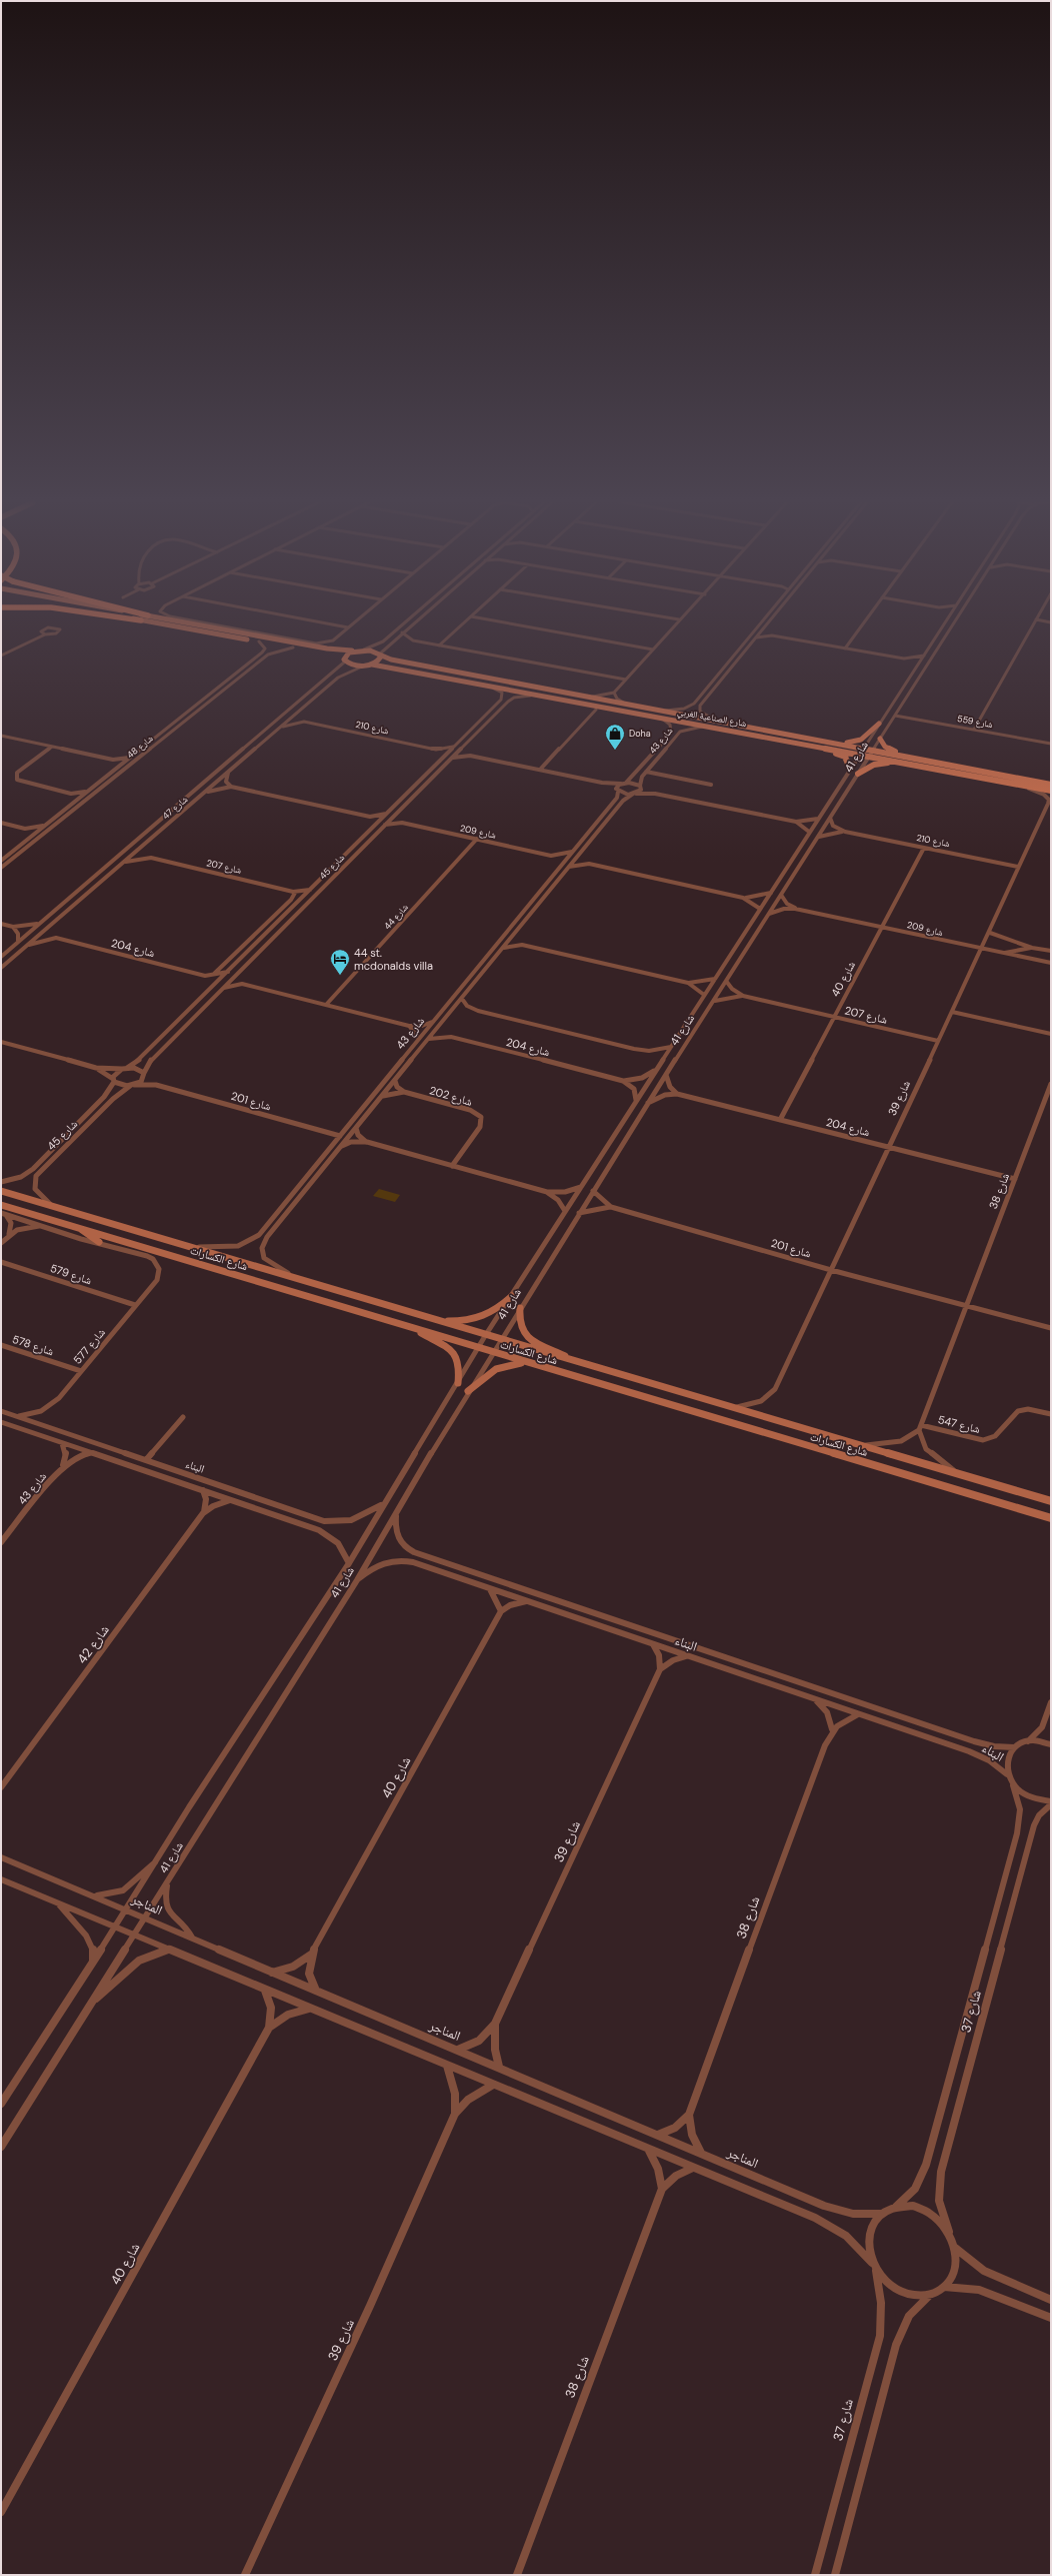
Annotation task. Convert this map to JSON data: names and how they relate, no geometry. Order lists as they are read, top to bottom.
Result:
{
  "streets": {
    "main road": ["شارع الصناعية الغربي"],
    "street": [
      "شارع 559",
      "شارع 210",
      "شارع 43",
      "شارع 48",
      "شارع 41",
      "شارع 47",
      "شارع 209",
      "شارع 207",
      "شارع 45",
      "شارع 44",
      "شارع 204",
      "شارع 40",
      "شارع 202",
      "شارع 39",
      "شارع 201",
      "شارع 38",
      "شارع الكسارات",
      "شارع 579",
      "شارع 578",
      "شارع 577",
      "شارع 547",
      "البناء",
      "شارع 42",
      "المناجر",
      "شارع 37"
    ]
  },
  "crossings": [
    ["شارع الصناعية الغربي", "شارع 43"],
    ["شارع الصناعية الغربي", "شارع 41"],
    ["شارع الصناعية الغربي", "شارع 45"],
    ["شارع الصناعية الغربي", "شارع 39"],
    ["شارع 559", "شارع 41"],
    ["شارع 210", "شارع 41"],
    ["شارع 210", "شارع 47"],
    ["شارع 210", "شارع 45"],
    ["شارع 210", "شارع 40"],
    ["شارع 210", "شارع 39"],
    ["شارع 43", "شارع 209"],
    ["شارع 43", "شارع 204"],
    ["شارع 43", "شارع 202"],
    ["شارع 43", "شارع 201"],
    ["شارع 43", "شارع الكسارات"],
    ["شارع 43", "البناء"],
    ["شارع 41", "شارع 209"],
    ["شارع 41", "شارع 207"],
    ["شارع 41", "شارع 204"],
    ["شارع 41", "شارع 201"],
    ["شارع 41", "شارع الكسارات"],
    ["شارع 41", "البناء"],
    ["شارع 41", "المناجر"],
    ["شارع 47", "شارع 207"],
    ["شارع 47", "شارع 204"],
    ["شارع 209", "شارع 45"],
    ["شارع 209", "شارع 44"],
    ["شارع 209", "شارع 40"],
    ["شارع 209", "شارع 39"],
    ["شارع 207", "شارع 45"],
    ["شارع 207", "شارع 40"],
    ["شارع 207", "شارع 39"],
    ["شارع 45", "شارع 204"],
    ["شارع 45", "شارع 201"],
    ["شارع 45", "شارع الكسارات"],
    ["شارع 204", "شارع 40"],
    ["شارع 204", "شارع 39"],
    ["شارع 204", "شارع 38"],
    ["شارع 40", "المناجر"],
    ["شارع 39", "شارع 201"],
    ["شارع 39", "شارع الكسارات"],
    ["شارع 39", "المناجر"],
    ["شارع 201", "شارع 38"],
    ["شارع 38", "شارع 547"],
    ["شارع 38", "المناجر"],
    ["شارع 579", "شارع 577"],
    ["شارع 578", "شارع 577"],
    ["شارع 577", "البناء"],
    ["البناء", "شارع 42"],
    ["البناء", "شارع 37"],
    ["المناجر", "شارع 37"]
  ],
  "places": {
    "shop": ["Doha"],
    "hotel": ["44 st. mcdonalds villa"]
  }
}
